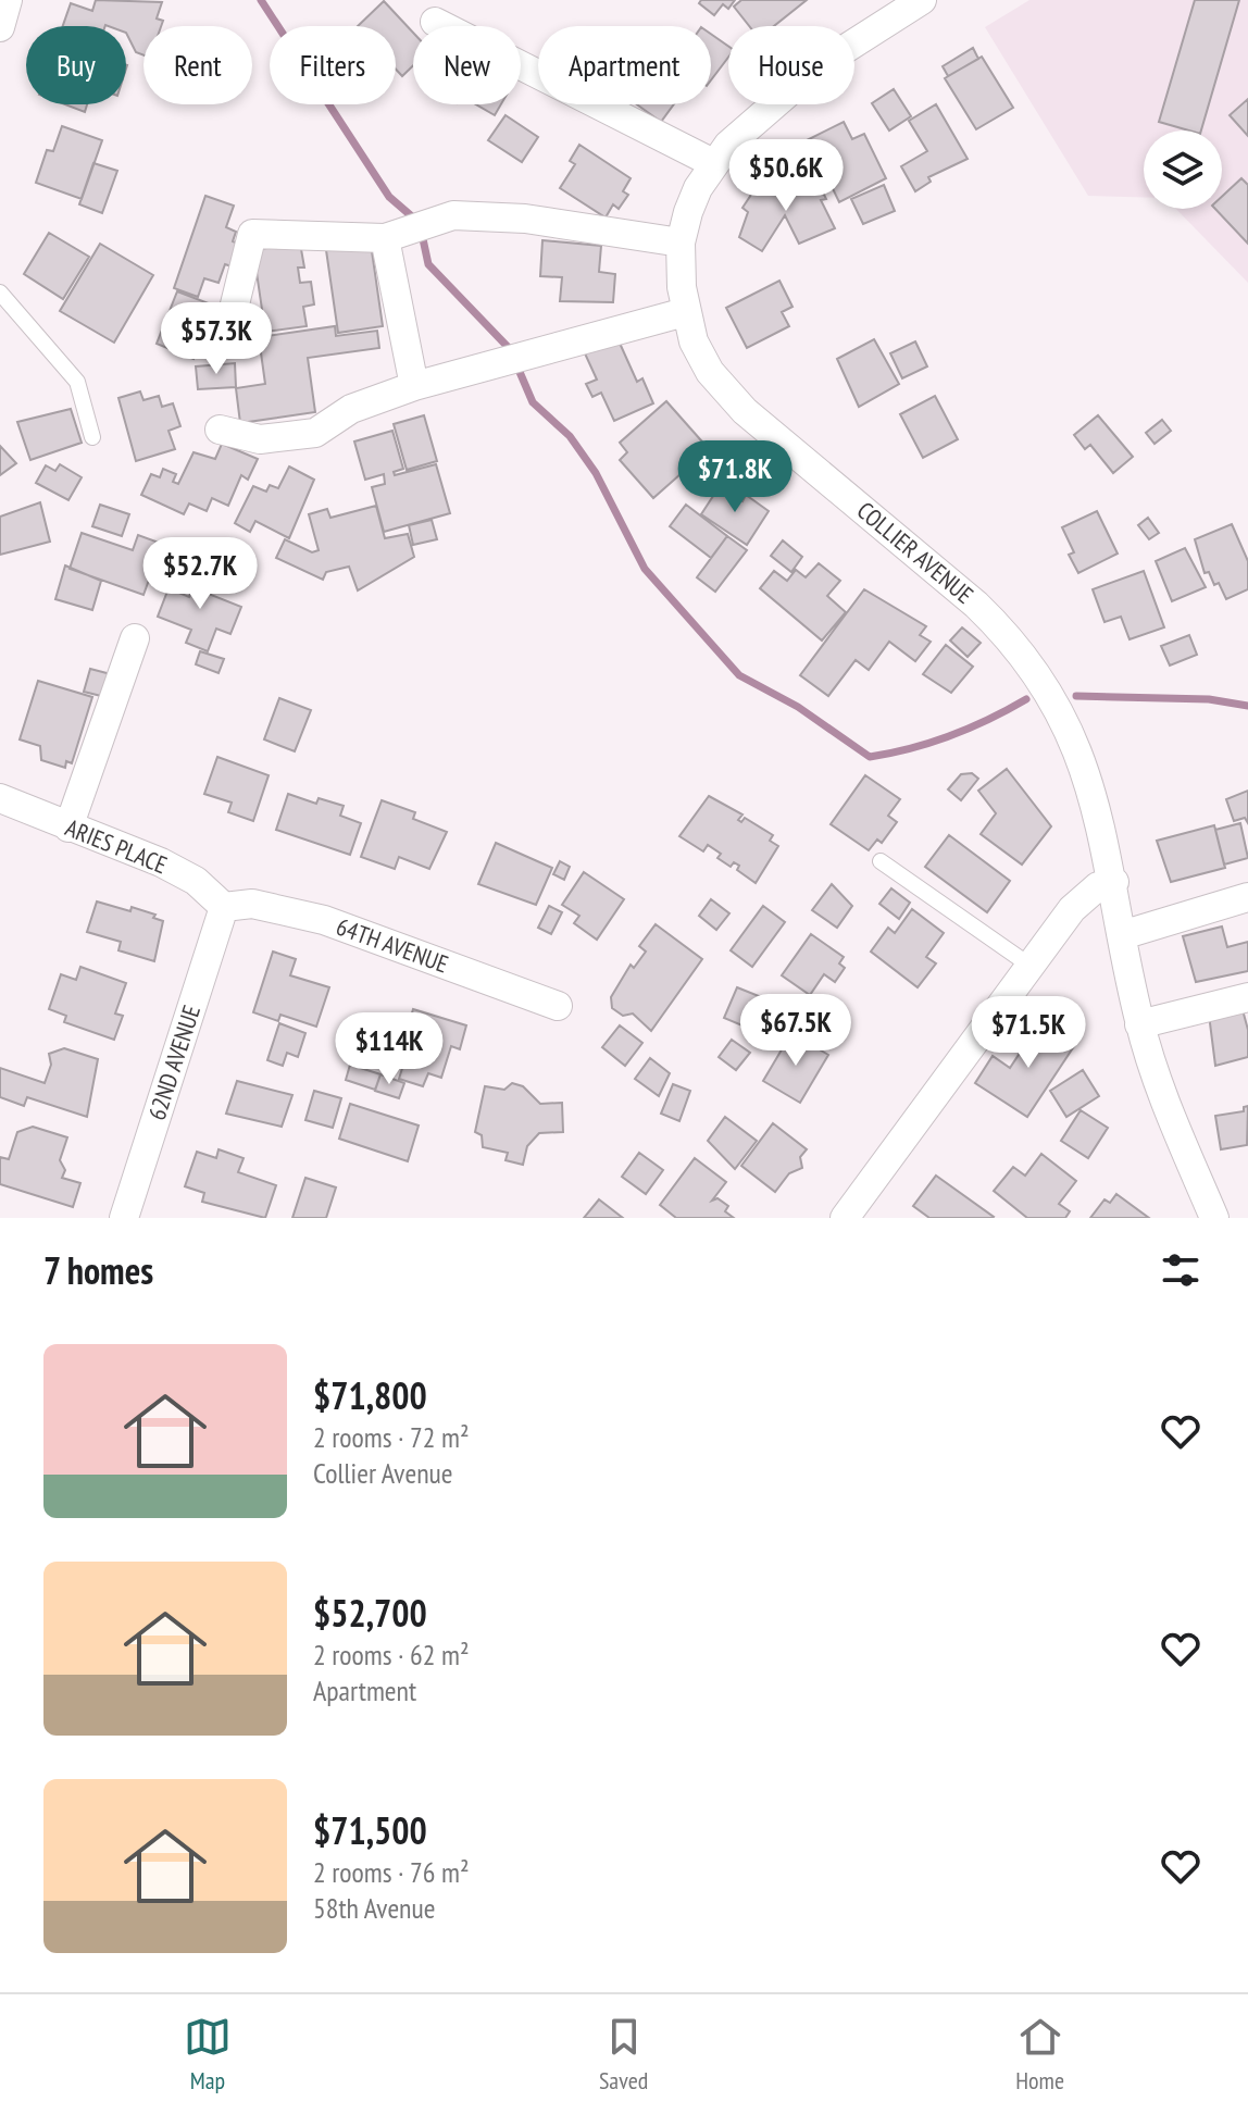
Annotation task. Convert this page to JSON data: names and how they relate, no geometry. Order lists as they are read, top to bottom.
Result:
{
  "streets": {
    "street": [
      "COLLIER AVENUE",
      "ARIES PLACE",
      "64TH AVENUE",
      "62ND AVENUE"
    ]
  },
  "crossings": [
    ["ARIES PLACE", "64TH AVENUE"],
    ["ARIES PLACE", "62ND AVENUE"],
    ["64TH AVENUE", "62ND AVENUE"]
  ],
  "page": {
    "chip": [
      "Buy",
      "Rent",
      "Filters",
      "New",
      "Apartment",
      "House"
    ],
    "price": [
      "$50.6K",
      "$57.3K",
      "$71.8K",
      "$52.7K",
      "$67.5K",
      "$71.5K",
      "$114K"
    ],
    "heading": "7 homes",
    "list": [
      {
        "name": "$71,800",
        "note": "2 rooms · 72 m² · Collier Avenue"
      },
      {
        "name": "$52,700",
        "note": "2 rooms · 62 m² · Apartment"
      },
      {
        "name": "$71,500",
        "note": "2 rooms · 76 m² · 58th Avenue"
      }
    ],
    "tabs": ["Map", "Saved", "Home"]
  }
}
